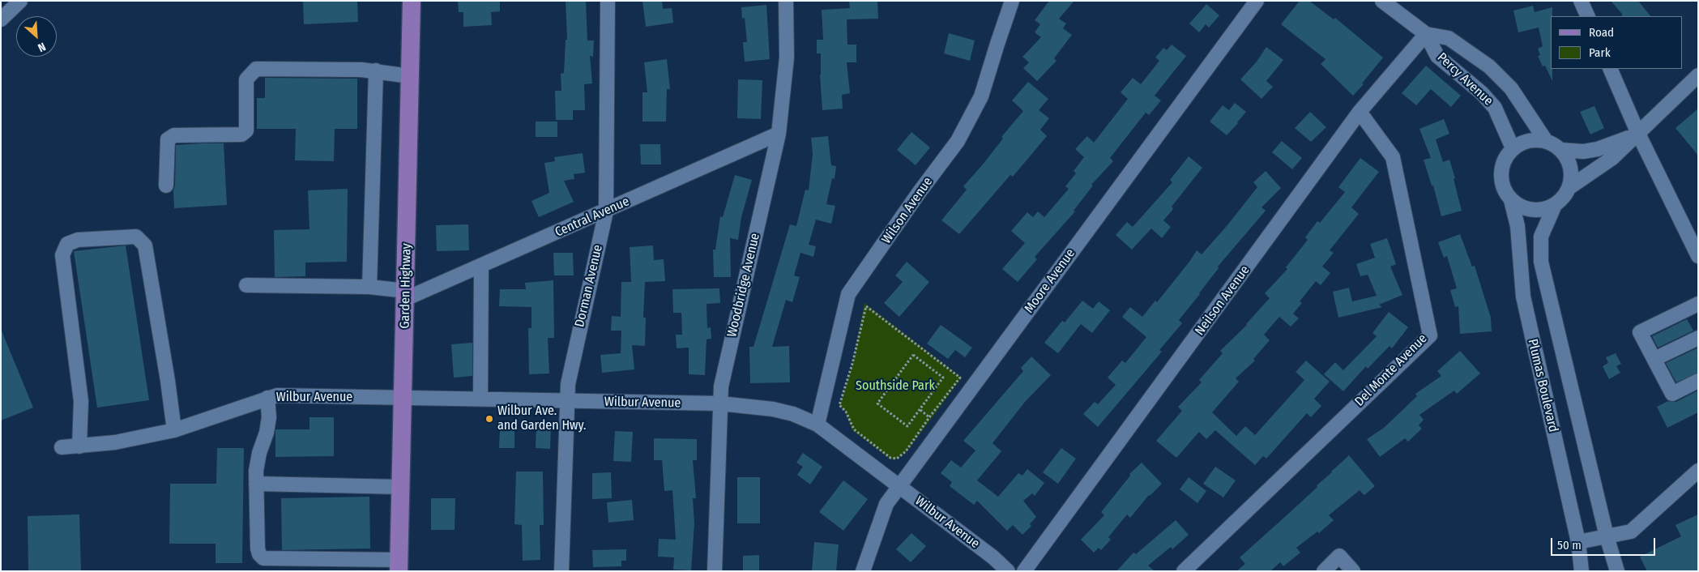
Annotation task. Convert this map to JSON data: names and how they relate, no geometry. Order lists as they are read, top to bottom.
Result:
{
  "streets": {
    "main road": ["Garden Highway"],
    "street": [
      "Percy Avenue",
      "Wilson Avenue",
      "Central Avenue",
      "Moore Avenue",
      "Woodbridge Avenue",
      "Dorman Avenue",
      "Neilson Avenue",
      "Del Monte Avenue",
      "Plumas Boulevard",
      "Wilbur Avenue"
    ]
  },
  "crossings": [
    ["Percy Avenue", "Neilson Avenue"],
    ["Percy Avenue", "Plumas Boulevard"],
    ["Wilson Avenue", "Wilbur Avenue"],
    ["Central Avenue", "Woodbridge Avenue"],
    ["Central Avenue", "Garden Highway"],
    ["Central Avenue", "Dorman Avenue"],
    ["Moore Avenue", "Wilbur Avenue"],
    ["Woodbridge Avenue", "Wilbur Avenue"],
    ["Garden Highway", "Wilbur Avenue"],
    ["Dorman Avenue", "Wilbur Avenue"],
    ["Neilson Avenue", "Del Monte Avenue"]
  ],
  "parks": ["Southside Park"],
  "places": ["Wilbur Ave. and Garden Hwy."],
  "legend": ["Road", "Park"],
  "scale_bar": "50 m",
  "north": "bottom right"
}
